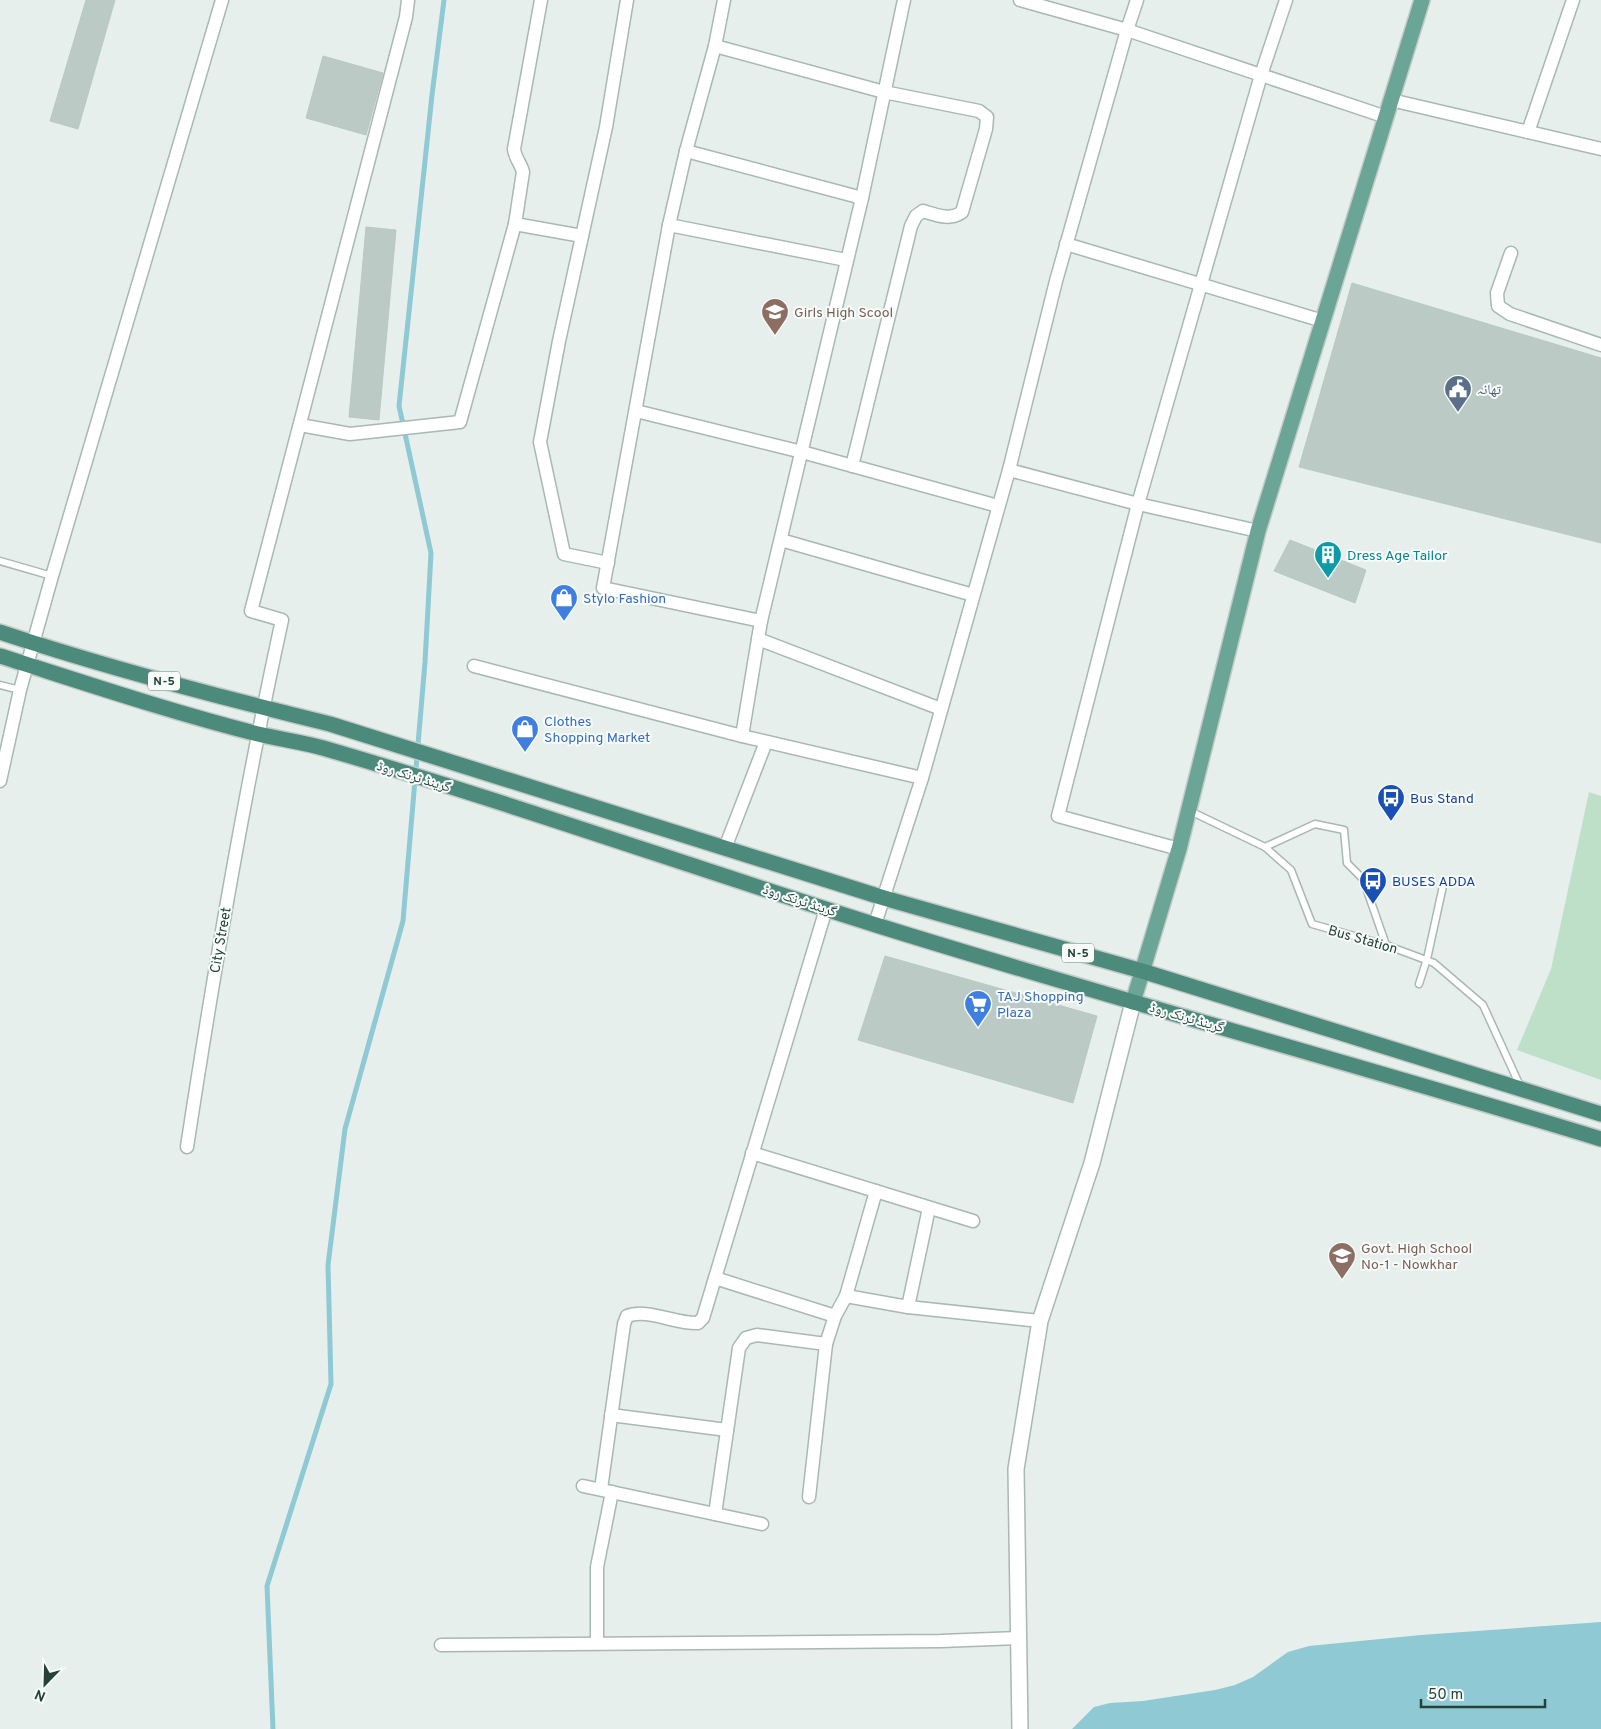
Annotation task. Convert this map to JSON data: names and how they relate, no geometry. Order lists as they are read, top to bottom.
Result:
{
  "streets": {
    "highway": ["N-5", "گرینڈ ٹرنک روڈ"],
    "street": ["City Street"],
    "lane": ["Bus Station"]
  },
  "crossings": [
    ["گرینڈ ٹرنک روڈ", "Bus Station"],
    ["گرینڈ ٹرنک روڈ", "City Street"]
  ],
  "places": {
    "school or university": ["Girls High Scool", "Govt. High School No-1 - Nowkhar"],
    "public building": ["تھانہ"],
    "building": ["Dress Age Tailor"],
    "shop": ["Stylo Fashion", "Clothes Shopping Market"],
    "bus stop": ["Bus Stand", "BUSES ADDA"],
    "supermarket": ["TAJ Shopping Plaza"]
  },
  "scale_bar": "50 m",
  "north": "bottom left"
}
